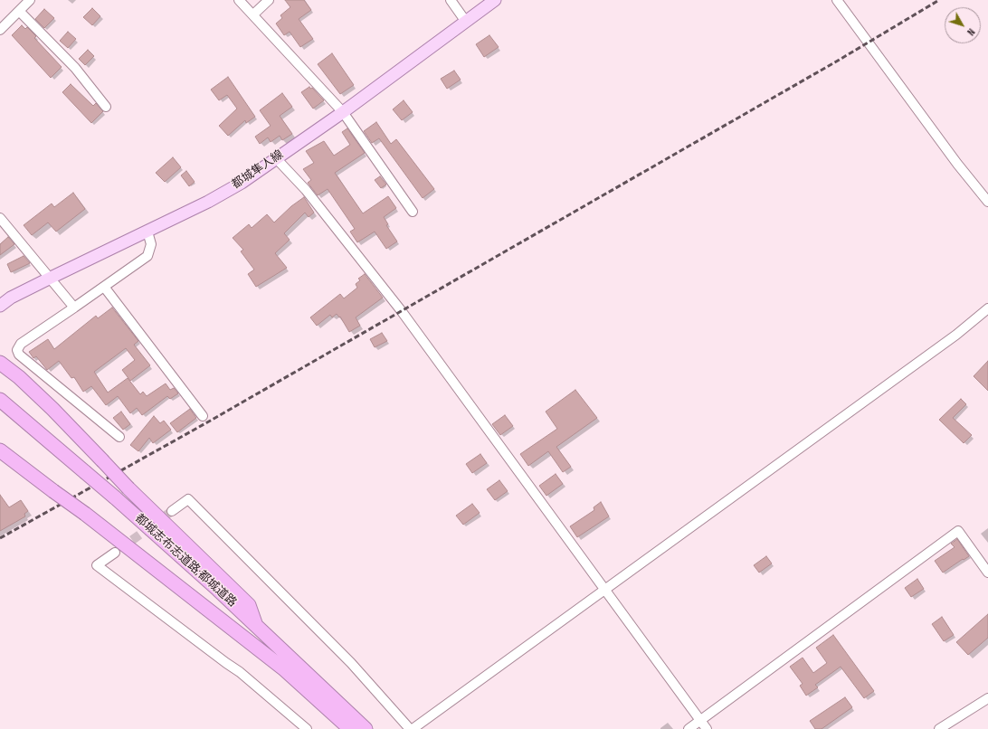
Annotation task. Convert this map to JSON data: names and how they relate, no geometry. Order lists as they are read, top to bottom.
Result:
{
  "streets": {
    "highway": ["都城志布志道路;都城道路"],
    "main road": ["都城隼人線"]
  },
  "north": "bottom right"
}
